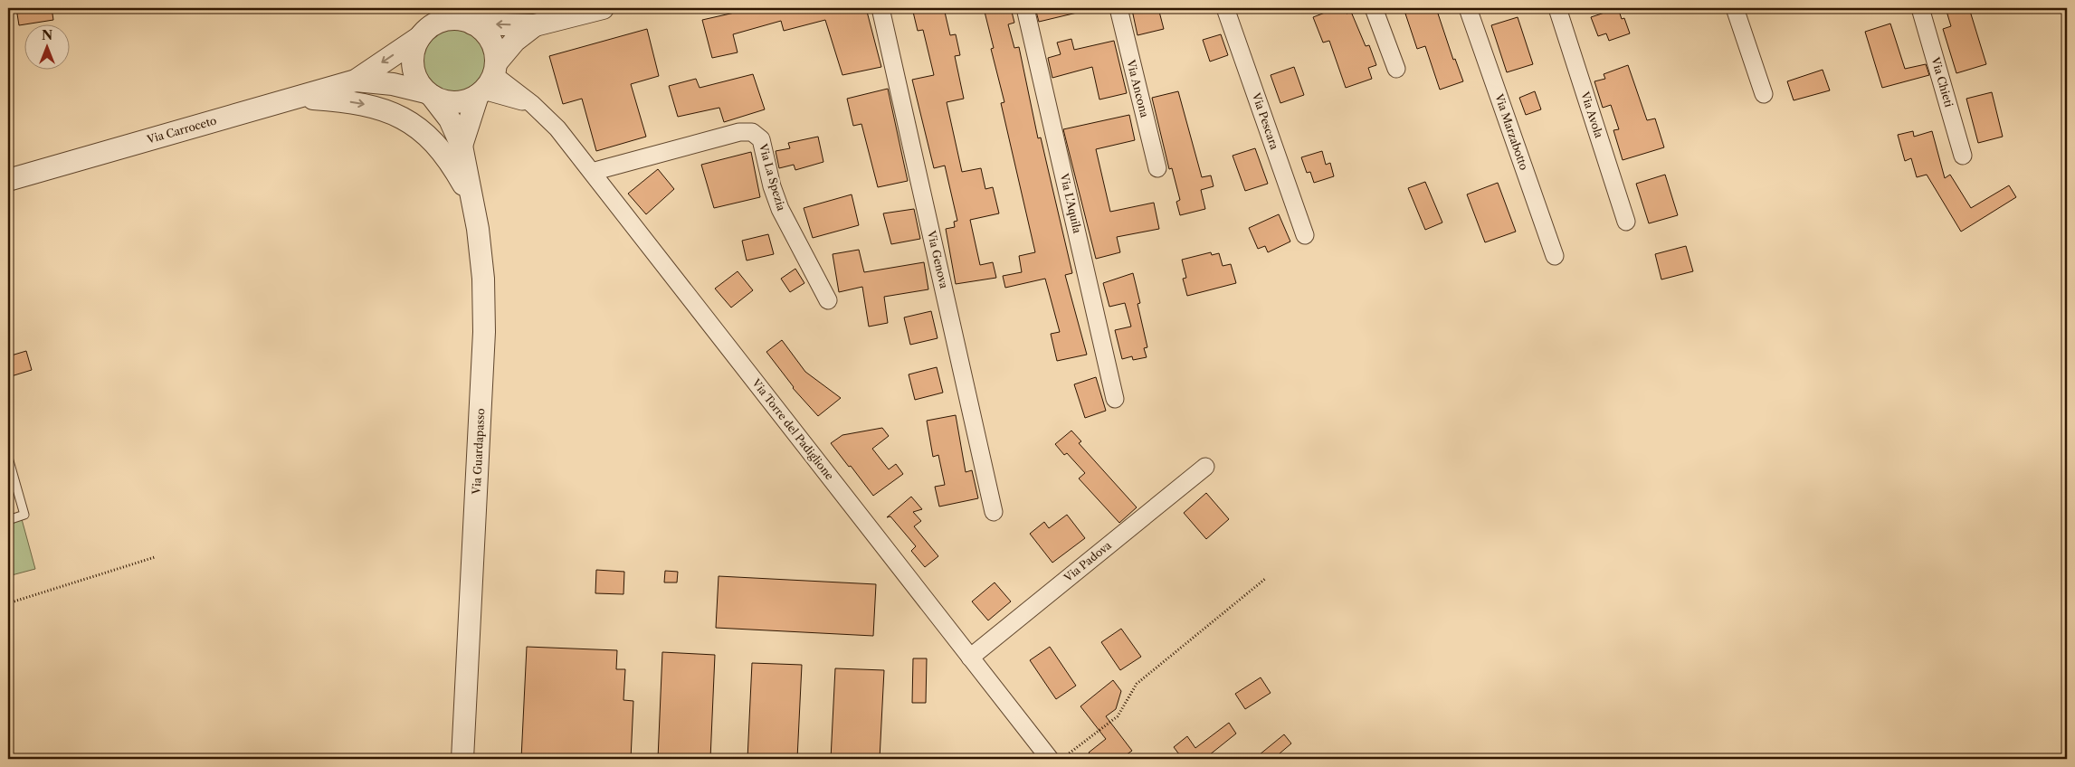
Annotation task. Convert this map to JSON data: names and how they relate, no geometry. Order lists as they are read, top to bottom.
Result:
{
  "streets": {
    "street": [
      "Via Chieti",
      "Via Ancona",
      "Via Avola",
      "Via Pescara",
      "Via Carroceto",
      "Via Marzabotto",
      "Via La Spezia",
      "Via L'Aquila",
      "Via Genova",
      "Via Torre del Padiglione",
      "Via Guardapasso",
      "Via Padova"
    ]
  },
  "crossings": [
    ["Via Carroceto", "Via Torre del Padiglione"],
    ["Via Carroceto", "Via Guardapasso"],
    ["Via La Spezia", "Via Torre del Padiglione"],
    ["Via Torre del Padiglione", "Via Guardapasso"],
    ["Via Torre del Padiglione", "Via Padova"]
  ],
  "north": "top"
}
